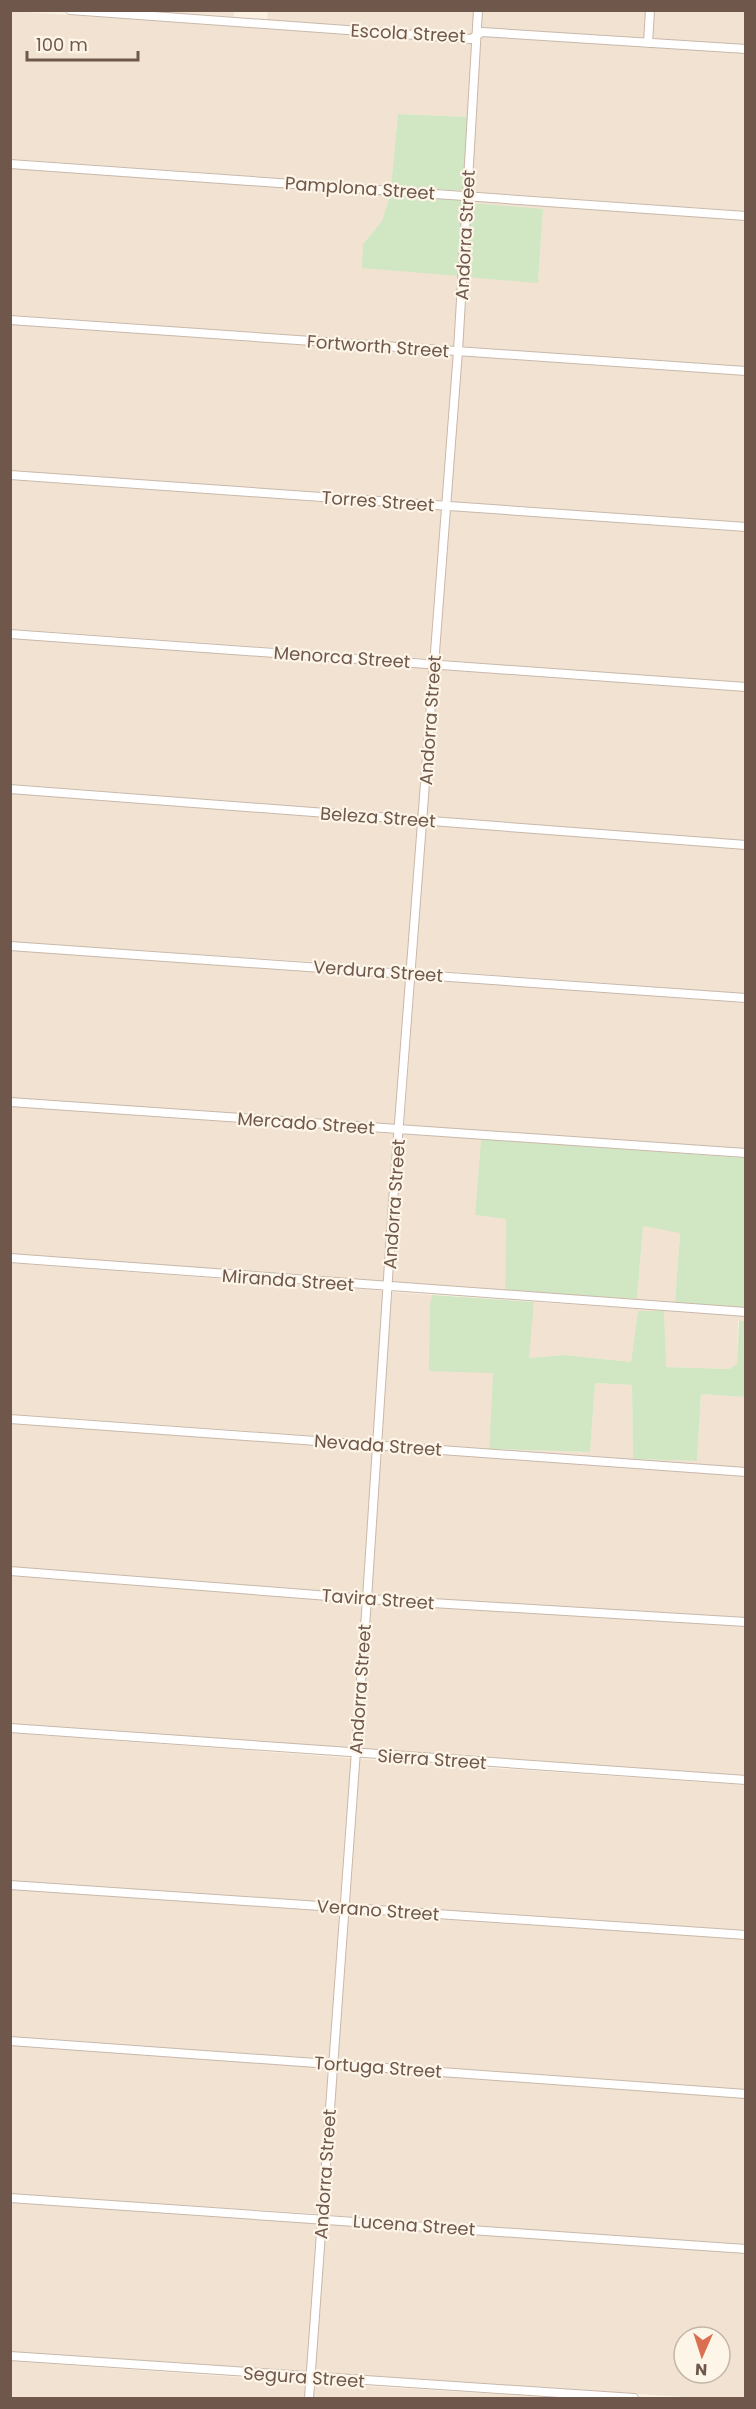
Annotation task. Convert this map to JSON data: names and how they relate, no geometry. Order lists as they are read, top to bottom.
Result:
{
  "streets": {
    "street": [
      "Escola Street",
      "Pamplona Street",
      "Andorra Street",
      "Fortworth Street",
      "Torres Street",
      "Menorca Street",
      "Beleza Street",
      "Verdura Street",
      "Mercado Street",
      "Miranda Street",
      "Nevada Street",
      "Tavira Street",
      "Sierra Street",
      "Verano Street",
      "Tortuga Street",
      "Lucena Street",
      "Segura Street"
    ]
  },
  "crossings": [
    ["Escola Street", "Andorra Street"],
    ["Pamplona Street", "Andorra Street"],
    ["Andorra Street", "Fortworth Street"],
    ["Andorra Street", "Torres Street"],
    ["Andorra Street", "Menorca Street"],
    ["Andorra Street", "Beleza Street"],
    ["Andorra Street", "Verdura Street"],
    ["Andorra Street", "Mercado Street"],
    ["Andorra Street", "Miranda Street"],
    ["Andorra Street", "Nevada Street"],
    ["Andorra Street", "Tavira Street"],
    ["Andorra Street", "Sierra Street"],
    ["Andorra Street", "Verano Street"],
    ["Andorra Street", "Tortuga Street"],
    ["Andorra Street", "Lucena Street"],
    ["Andorra Street", "Segura Street"]
  ],
  "scale_bar": "100 m",
  "north": "bottom"
}
